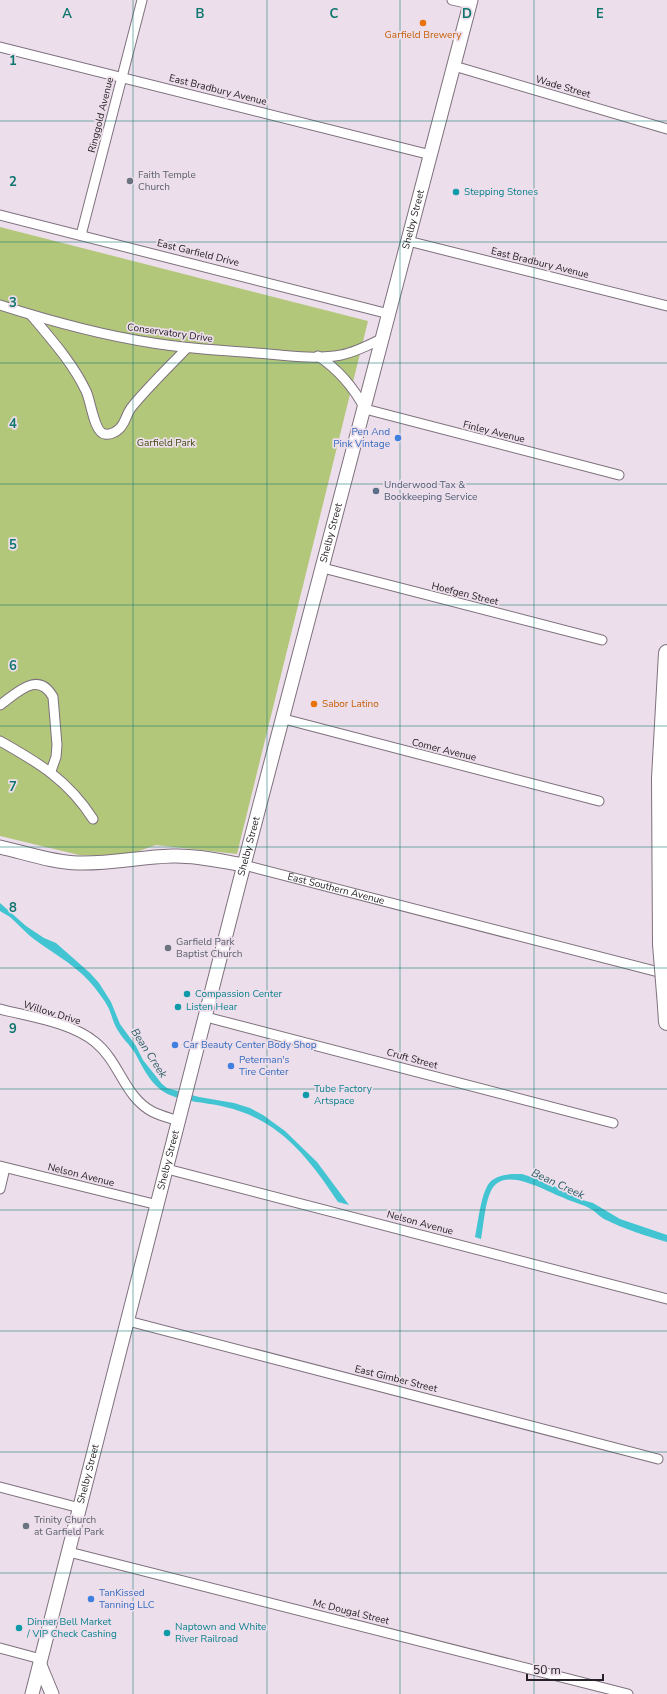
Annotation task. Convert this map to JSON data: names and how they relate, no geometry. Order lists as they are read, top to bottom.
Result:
{
  "streets": {
    "main road": ["Shelby Street", "East Southern Avenue"],
    "street": [
      "Wade Street",
      "East Bradbury Avenue",
      "Ringgold Avenue",
      "East Garfield Drive",
      "Conservatory Drive",
      "Finley Avenue",
      "Hoefgen Street",
      "Comer Avenue",
      "Willow Drive",
      "Cruft Street",
      "Nelson Avenue",
      "East Gimber Street",
      "Mc Dougal Street"
    ]
  },
  "crossings": [
    ["Wade Street", "Shelby Street"],
    ["East Bradbury Avenue", "Ringgold Avenue"],
    ["East Bradbury Avenue", "Shelby Street"],
    ["Ringgold Avenue", "East Garfield Drive"],
    ["Shelby Street", "East Garfield Drive"],
    ["Shelby Street", "Conservatory Drive"],
    ["Shelby Street", "Finley Avenue"],
    ["Shelby Street", "Hoefgen Street"],
    ["Shelby Street", "Comer Avenue"],
    ["Shelby Street", "East Southern Avenue"],
    ["Shelby Street", "Willow Drive"],
    ["Shelby Street", "Cruft Street"],
    ["Shelby Street", "Nelson Avenue"],
    ["Shelby Street", "East Gimber Street"],
    ["Shelby Street", "Mc Dougal Street"]
  ],
  "water": ["Bean Creek"],
  "parks": ["Garfield Park"],
  "places": [
    "Garfield Brewery",
    "Faith Temple Church",
    "Stepping Stones",
    "Pen And Pink Vintage",
    "Underwood Tax & Bookkeeping Service",
    "Sabor Latino",
    "Garfield Park Baptist Church",
    "Compassion Center",
    "Listen Hear",
    "Car Beauty Center Body Shop",
    "Peterman's Tire Center",
    "Tube Factory Artspace",
    "Trinity Church at Garfield Park",
    "TanKissed Tanning LLC",
    "Dinner Bell Market / VIP Check Cashing",
    "Naptown and White River Railroad"
  ],
  "scale_bar": "50 m",
  "grid": {
    "columns": [
      "A",
      "B",
      "C",
      "D",
      "E"
    ],
    "rows": [
      "1",
      "2",
      "3",
      "4",
      "5",
      "6",
      "7",
      "8",
      "9"
    ]
  }
}
